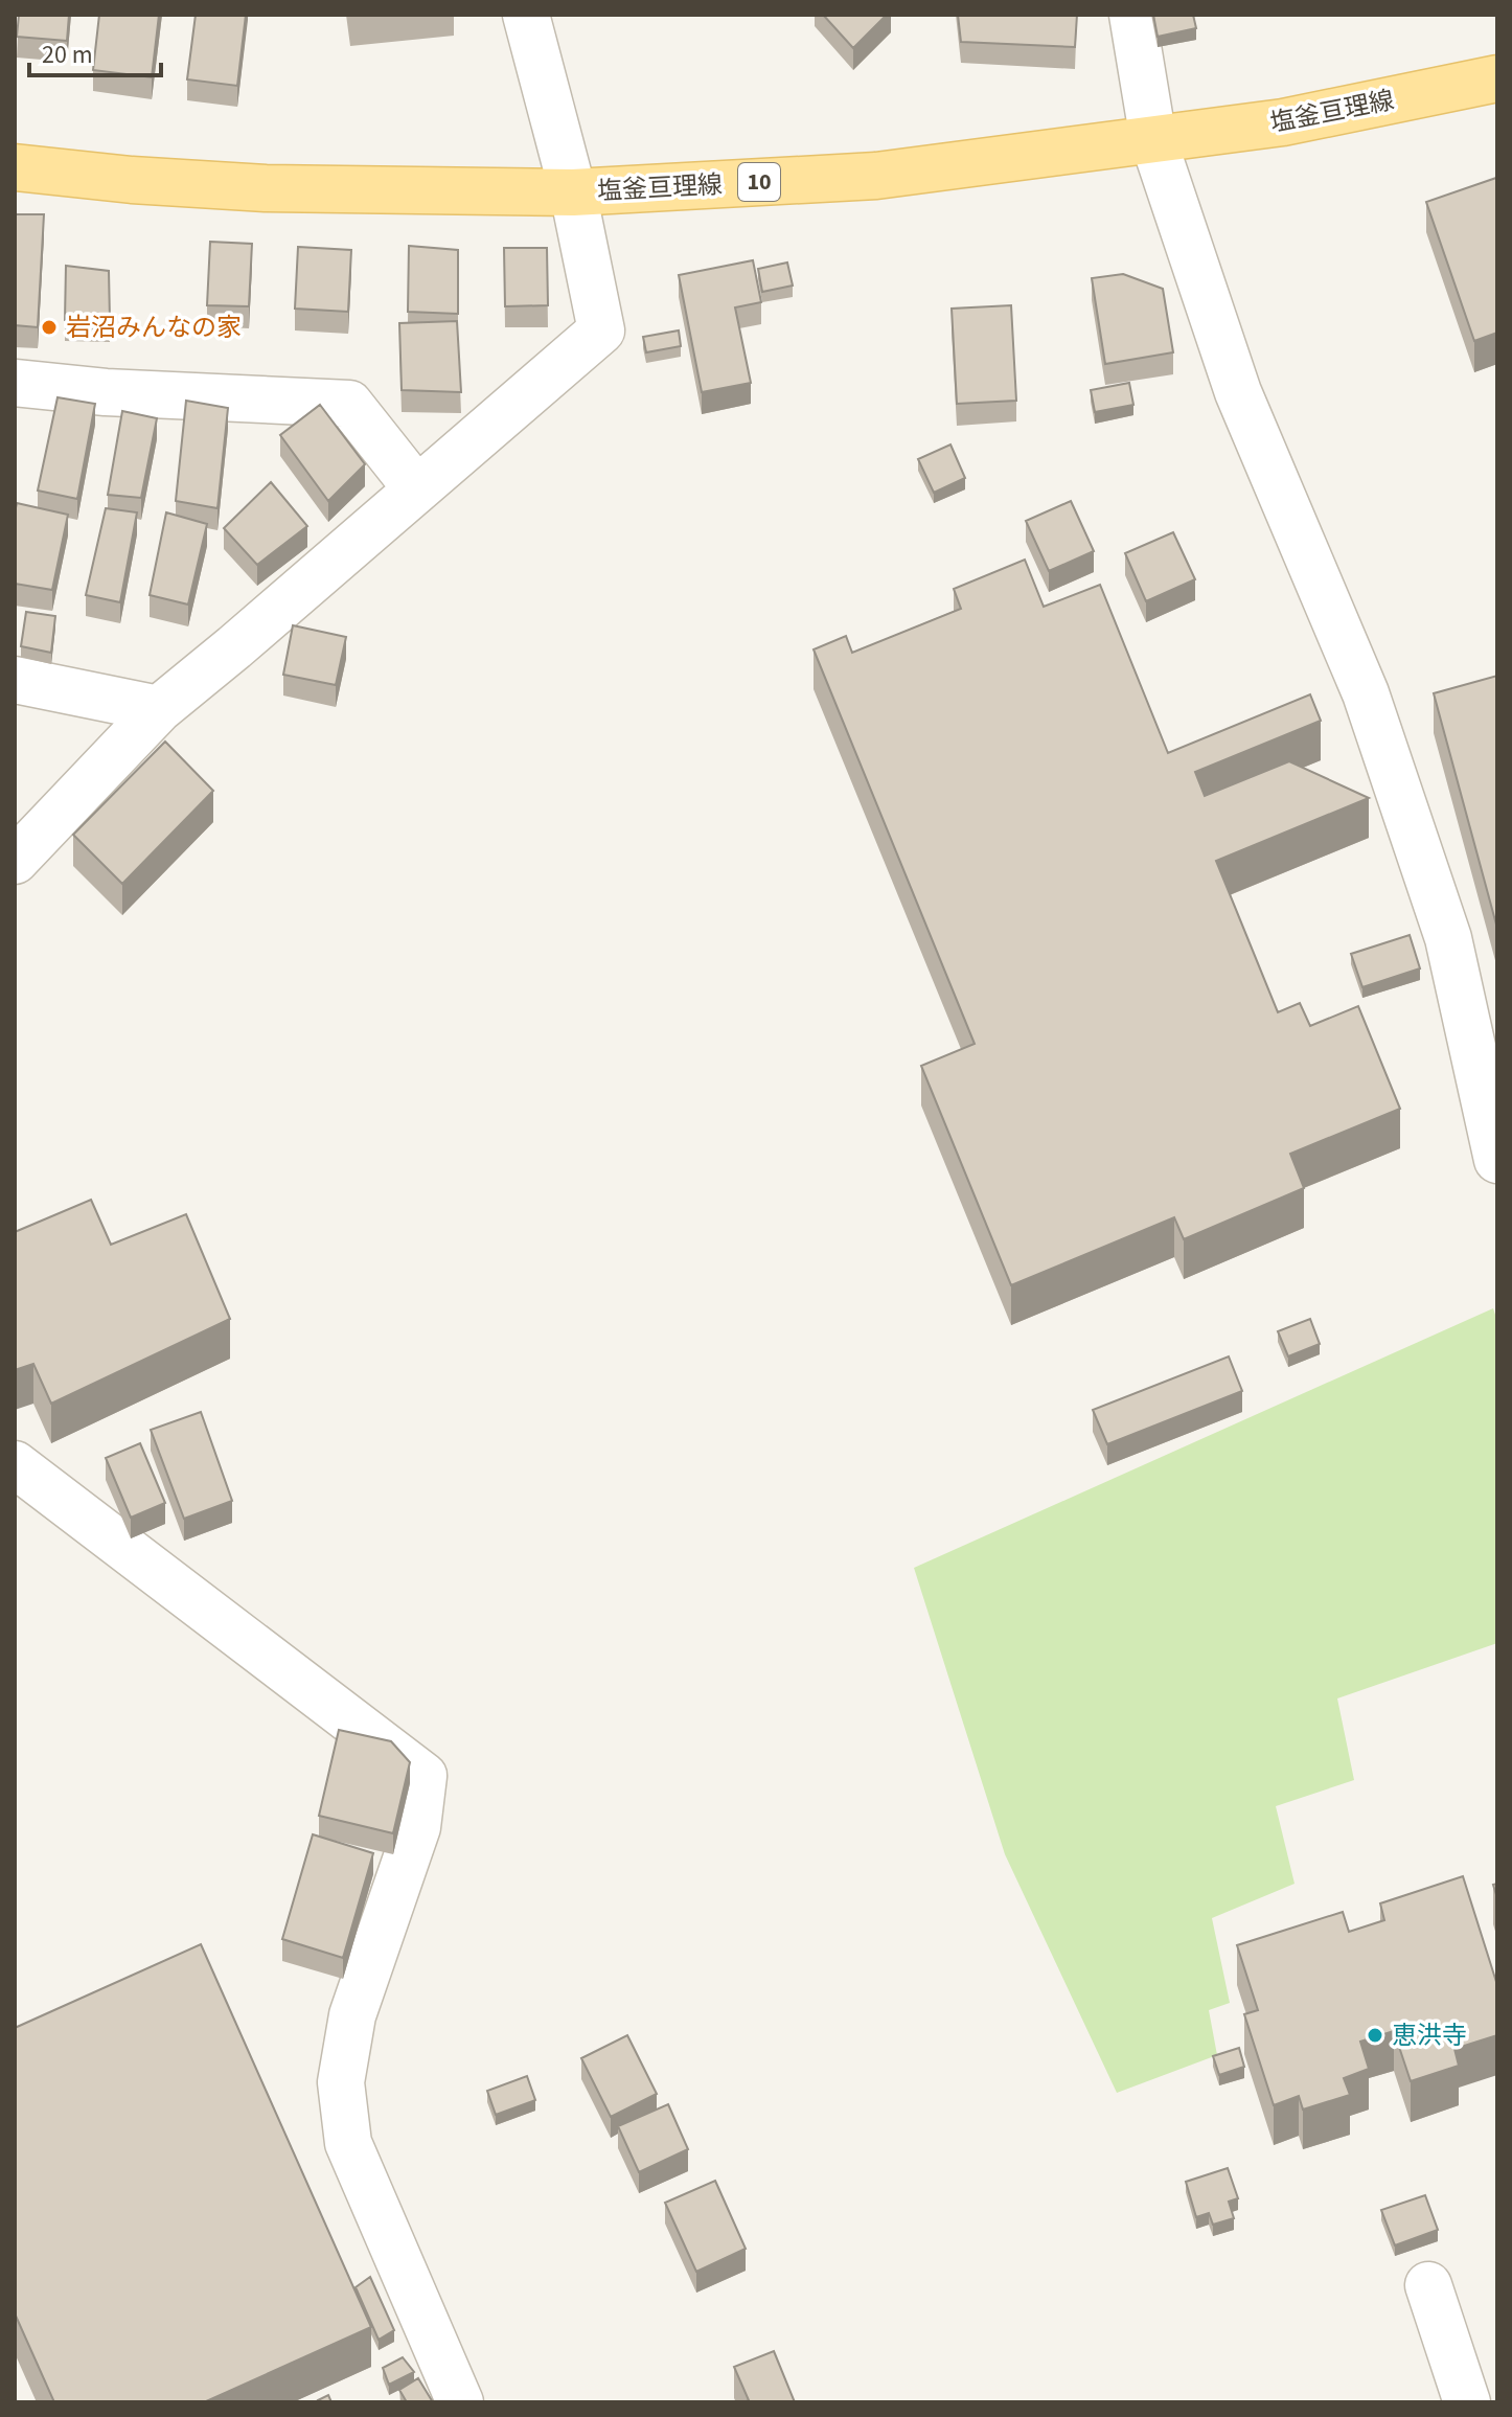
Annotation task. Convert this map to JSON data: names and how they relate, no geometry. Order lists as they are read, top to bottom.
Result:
{
  "streets": {
    "main road": ["塩釜亘理線", "10"]
  },
  "places": ["岩沼みんなの家", "恵洪寺"],
  "scale_bar": "20 m"
}
